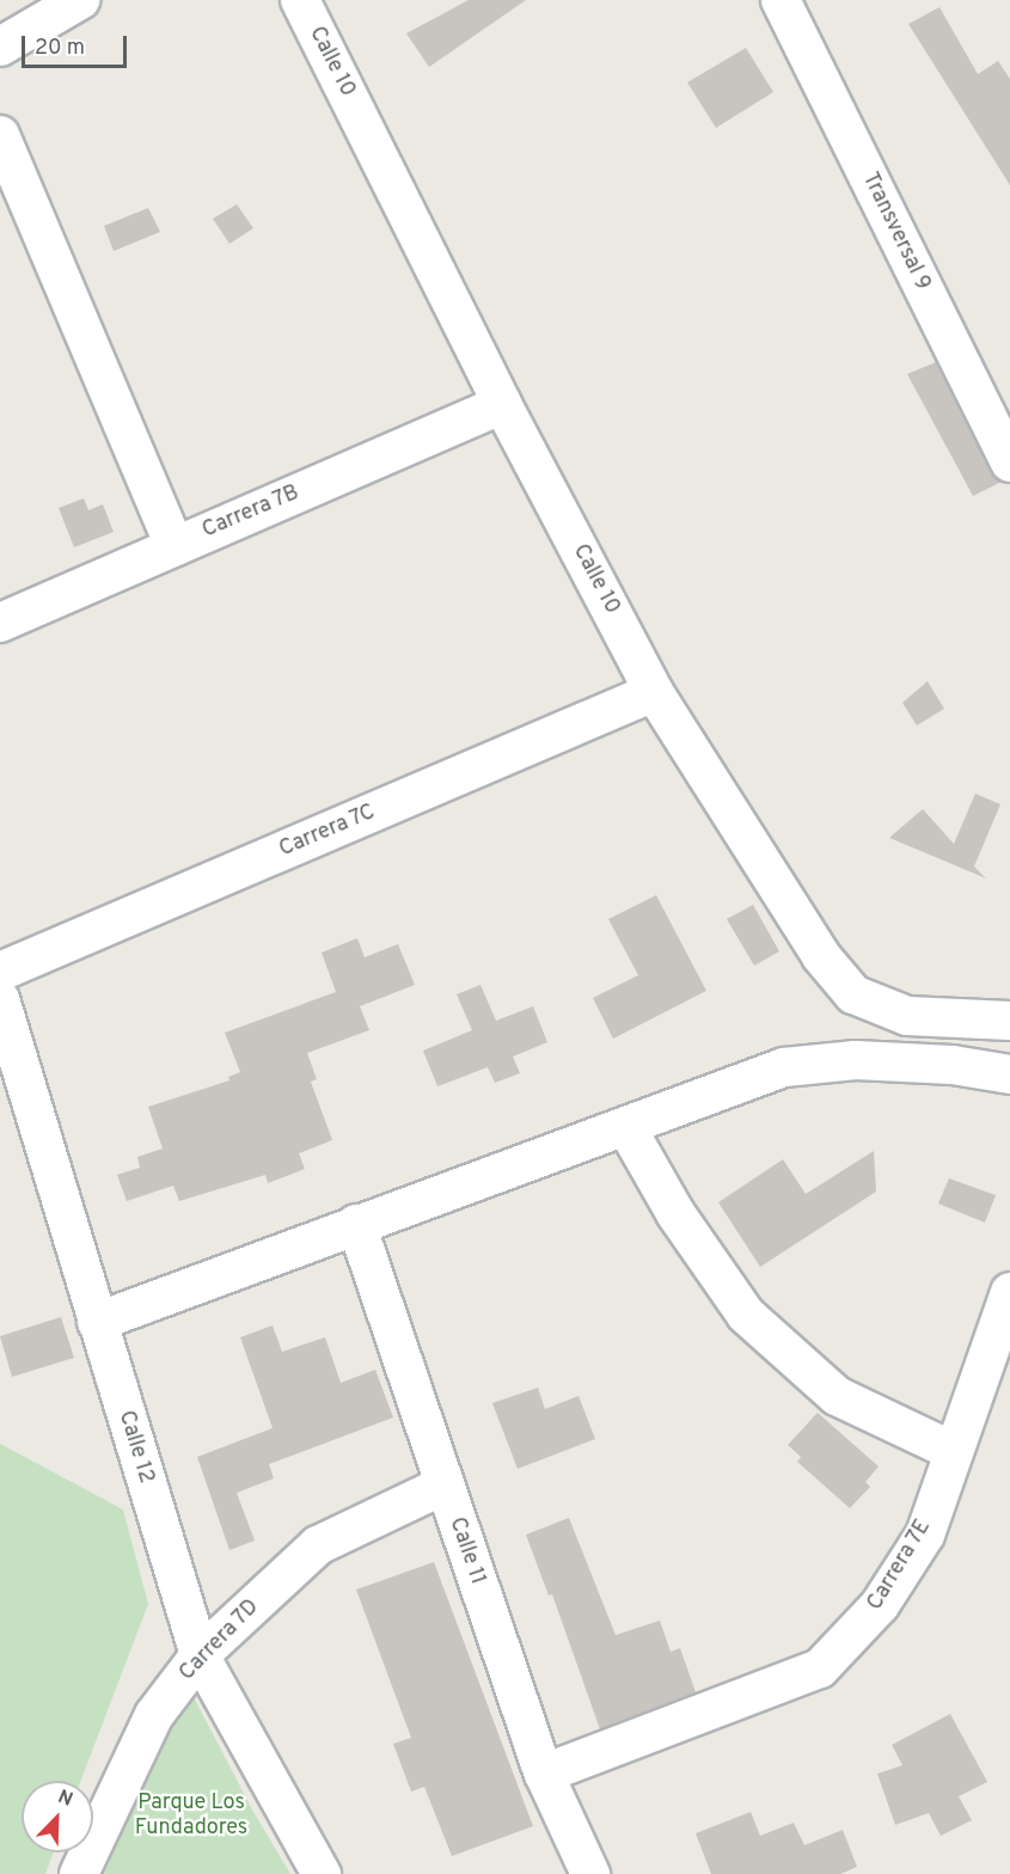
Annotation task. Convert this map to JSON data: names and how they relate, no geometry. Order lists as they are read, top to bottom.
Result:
{
  "streets": {
    "street": [
      "Calle 10",
      "Transversal 9",
      "Carrera 7B",
      "Carrera 7C",
      "Calle 12",
      "Calle 11",
      "Carrera 7E",
      "Carrera 7D"
    ]
  },
  "crossings": [
    ["Calle 10", "Carrera 7B"],
    ["Calle 10", "Carrera 7C"],
    ["Calle 12", "Carrera 7D"],
    ["Calle 11", "Carrera 7E"],
    ["Calle 11", "Carrera 7D"]
  ],
  "parks": ["Parque Los Fundadores"],
  "scale_bar": "20 m",
  "north": "top right"
}
